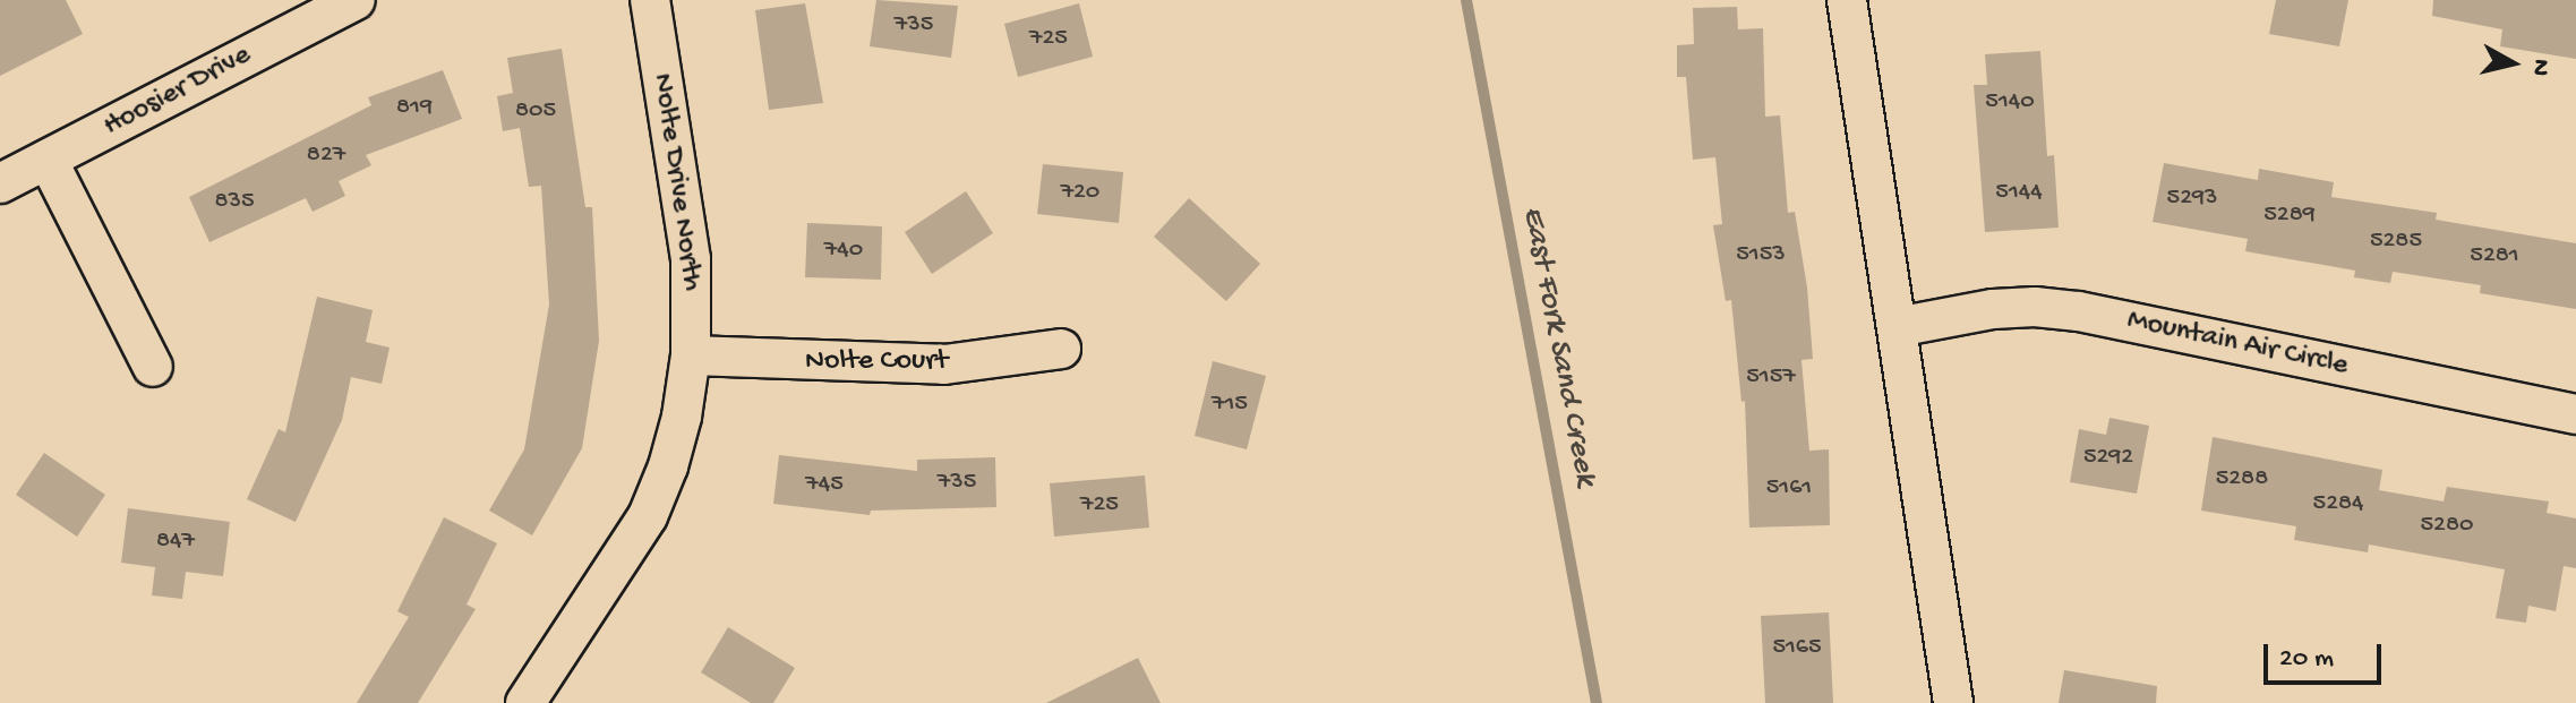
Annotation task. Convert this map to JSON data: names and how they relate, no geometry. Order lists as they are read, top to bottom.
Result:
{
  "streets": {
    "street": [
      "Hoosier Drive",
      "Nolte Drive North",
      "Mountain Air Circle",
      "Nolte Court"
    ]
  },
  "crossings": [
    ["Nolte Drive North", "Nolte Court"]
  ],
  "water": ["East Fork Sand Creek"],
  "house_numbers": [
    "735",
    "725",
    "5140",
    "819",
    "805",
    "827",
    "720",
    "5144",
    "5293",
    "835",
    "5289",
    "5285",
    "740",
    "5153",
    "5281",
    "5157",
    "715",
    "5292",
    "5288",
    "735",
    "745",
    "5161",
    "5284",
    "725",
    "5280",
    "847",
    "5165"
  ],
  "scale_bar": "20 m",
  "north": "right"
}
